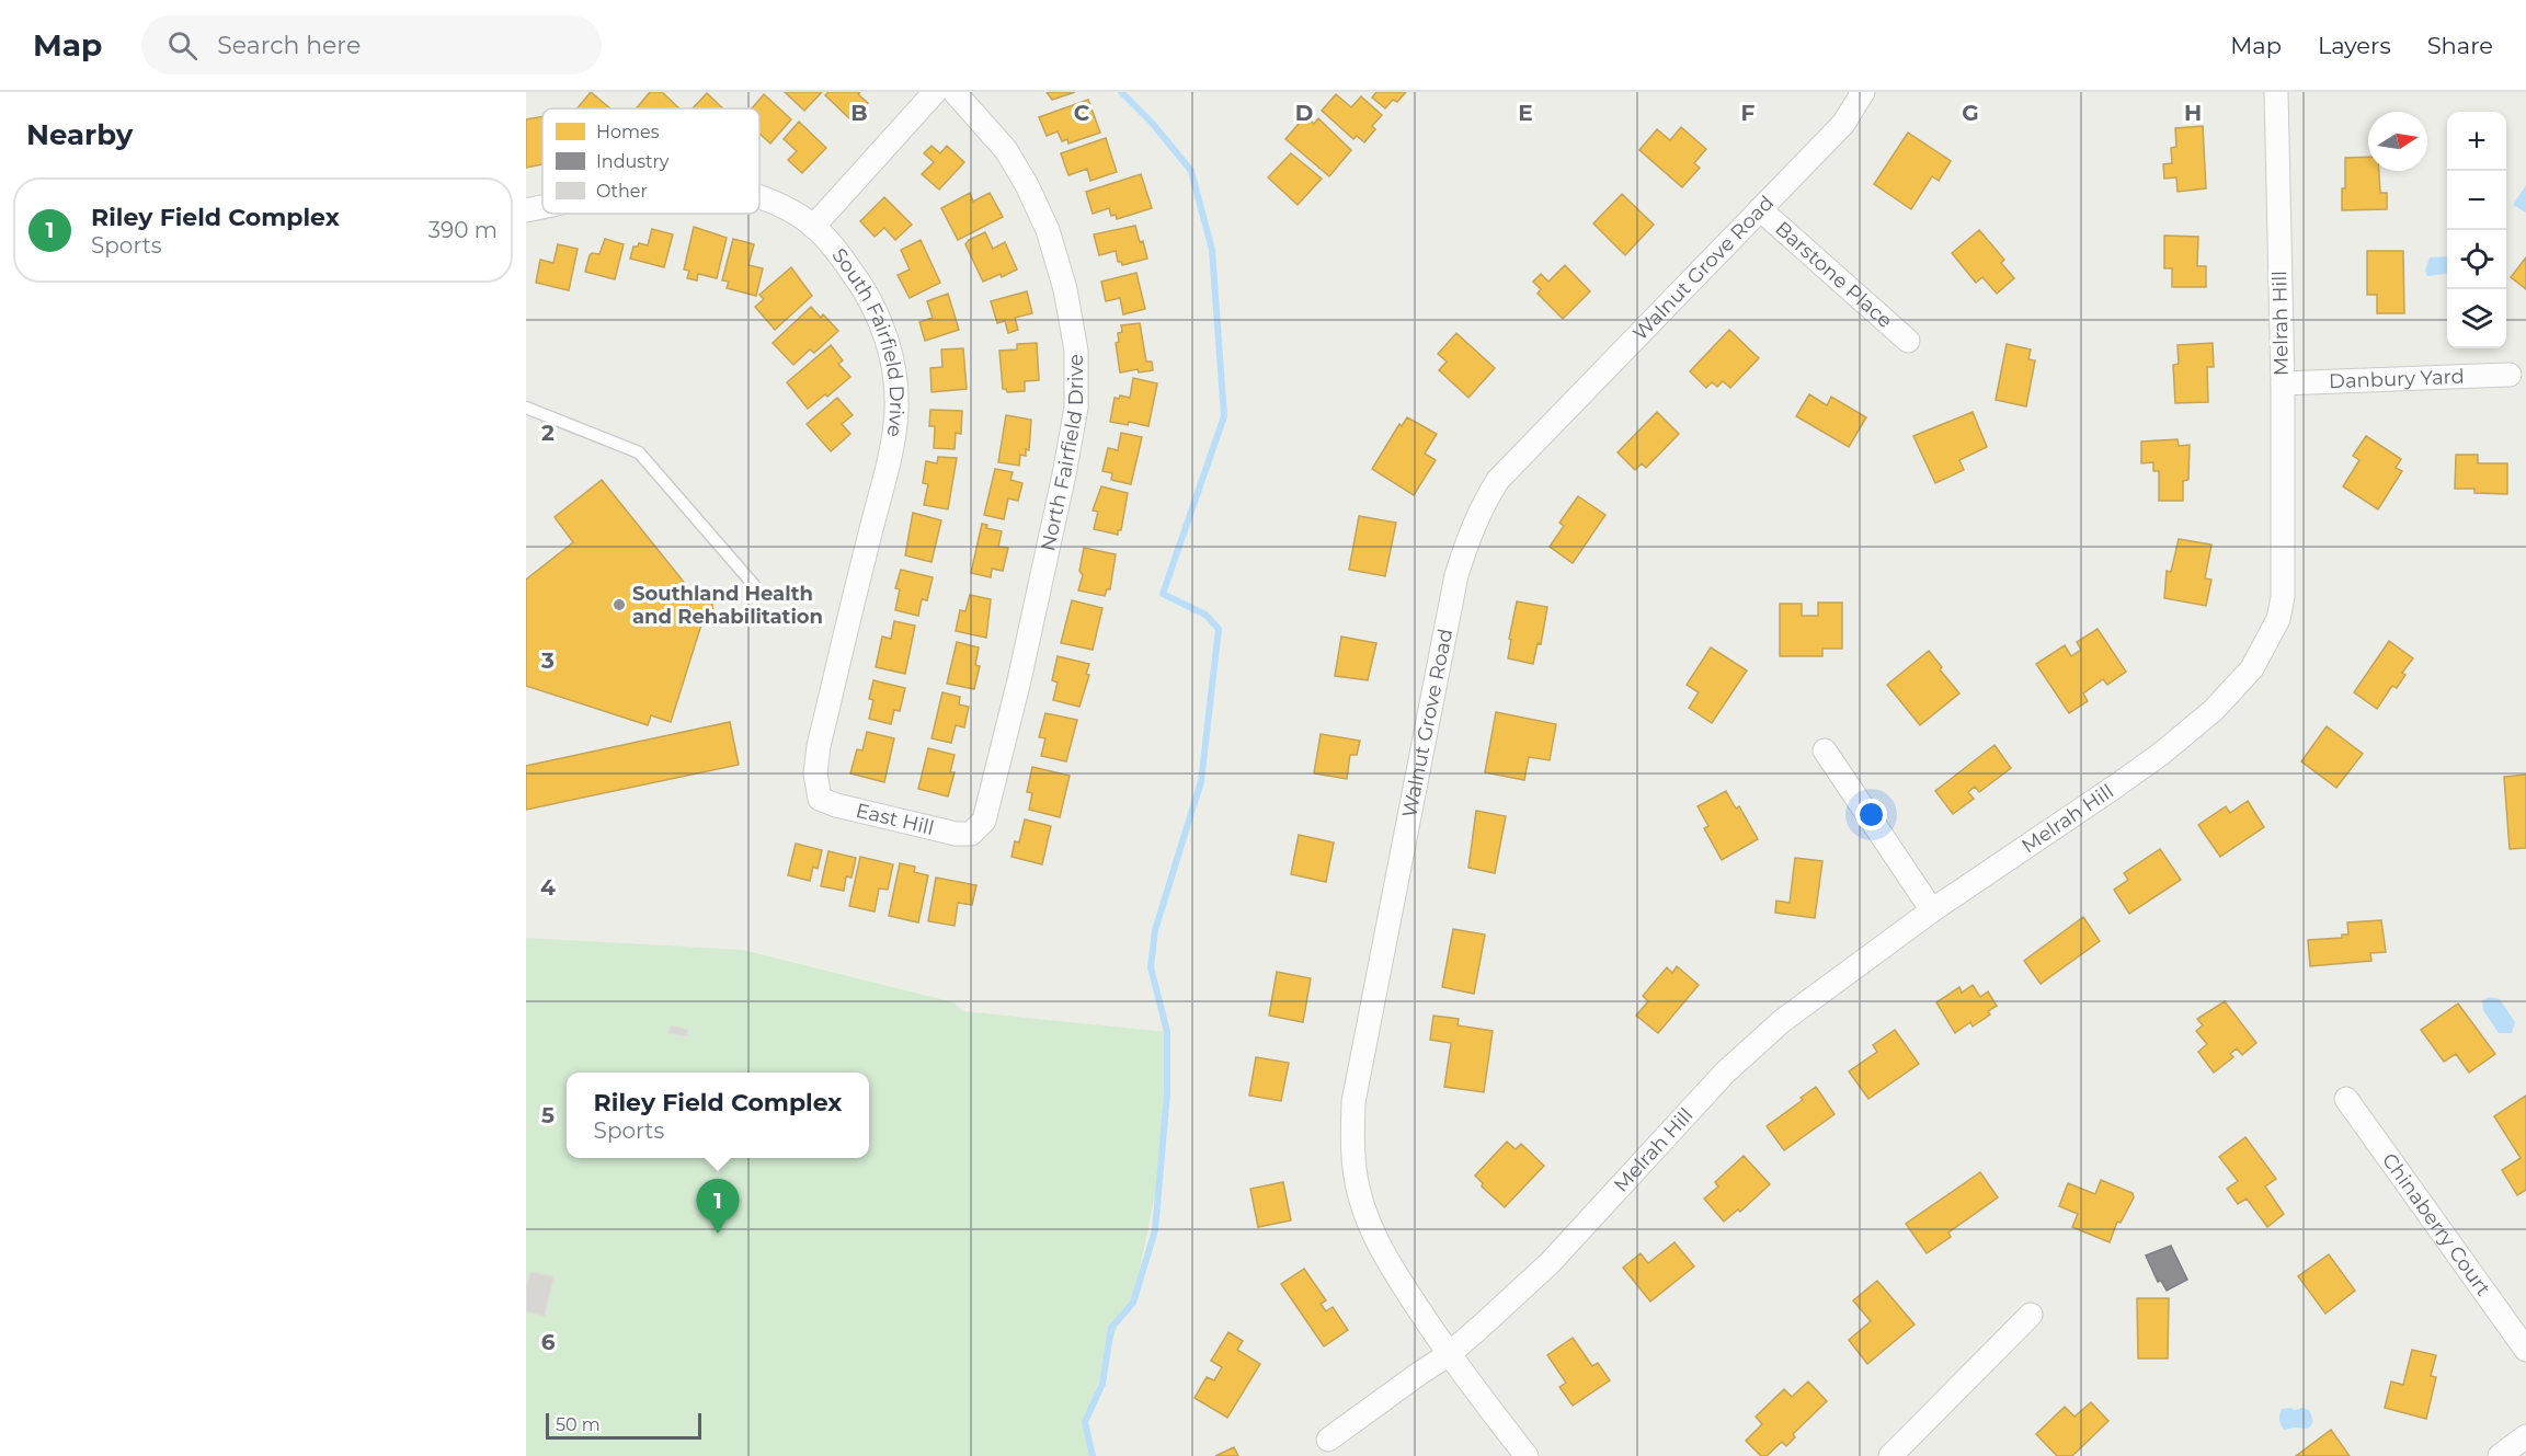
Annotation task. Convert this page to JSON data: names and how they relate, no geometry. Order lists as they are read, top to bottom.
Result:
{
  "streets": {
    "street": [
      "Walnut Grove Road",
      "Barstone Place",
      "Melrah Hill",
      "South Fairfield Drive",
      "Danbury Yard",
      "North Fairfield Drive",
      "East Hill",
      "Chinaberry Court"
    ]
  },
  "crossings": [
    ["Walnut Grove Road", "Barstone Place"],
    ["Walnut Grove Road", "Melrah Hill"],
    ["Melrah Hill", "Danbury Yard"],
    ["South Fairfield Drive", "East Hill"],
    ["North Fairfield Drive", "East Hill"]
  ],
  "places": ["Southland Health and Rehabilitation"],
  "legend": ["Homes", "Industry", "Other"],
  "scale_bar": "50 m",
  "north": "right",
  "page": {
    "header": "Map",
    "search": "Search here",
    "nav": ["Map", "Layers", "Share"],
    "heading": "Nearby",
    "map_buttons": ["+", "−"],
    "list": [
      {
        "mark": "1",
        "name": "Riley Field Complex",
        "note": "Sports",
        "value": "390 m"
      }
    ],
    "popup": ["Riley Field Complex", "Sports"],
    "pins": "1",
    "scale": "50 m"
  },
  "grid": {
    "columns": [
      "B",
      "C",
      "D",
      "E",
      "F",
      "G",
      "H"
    ],
    "rows": [
      "2",
      "3",
      "4",
      "5",
      "6"
    ]
  }
}
